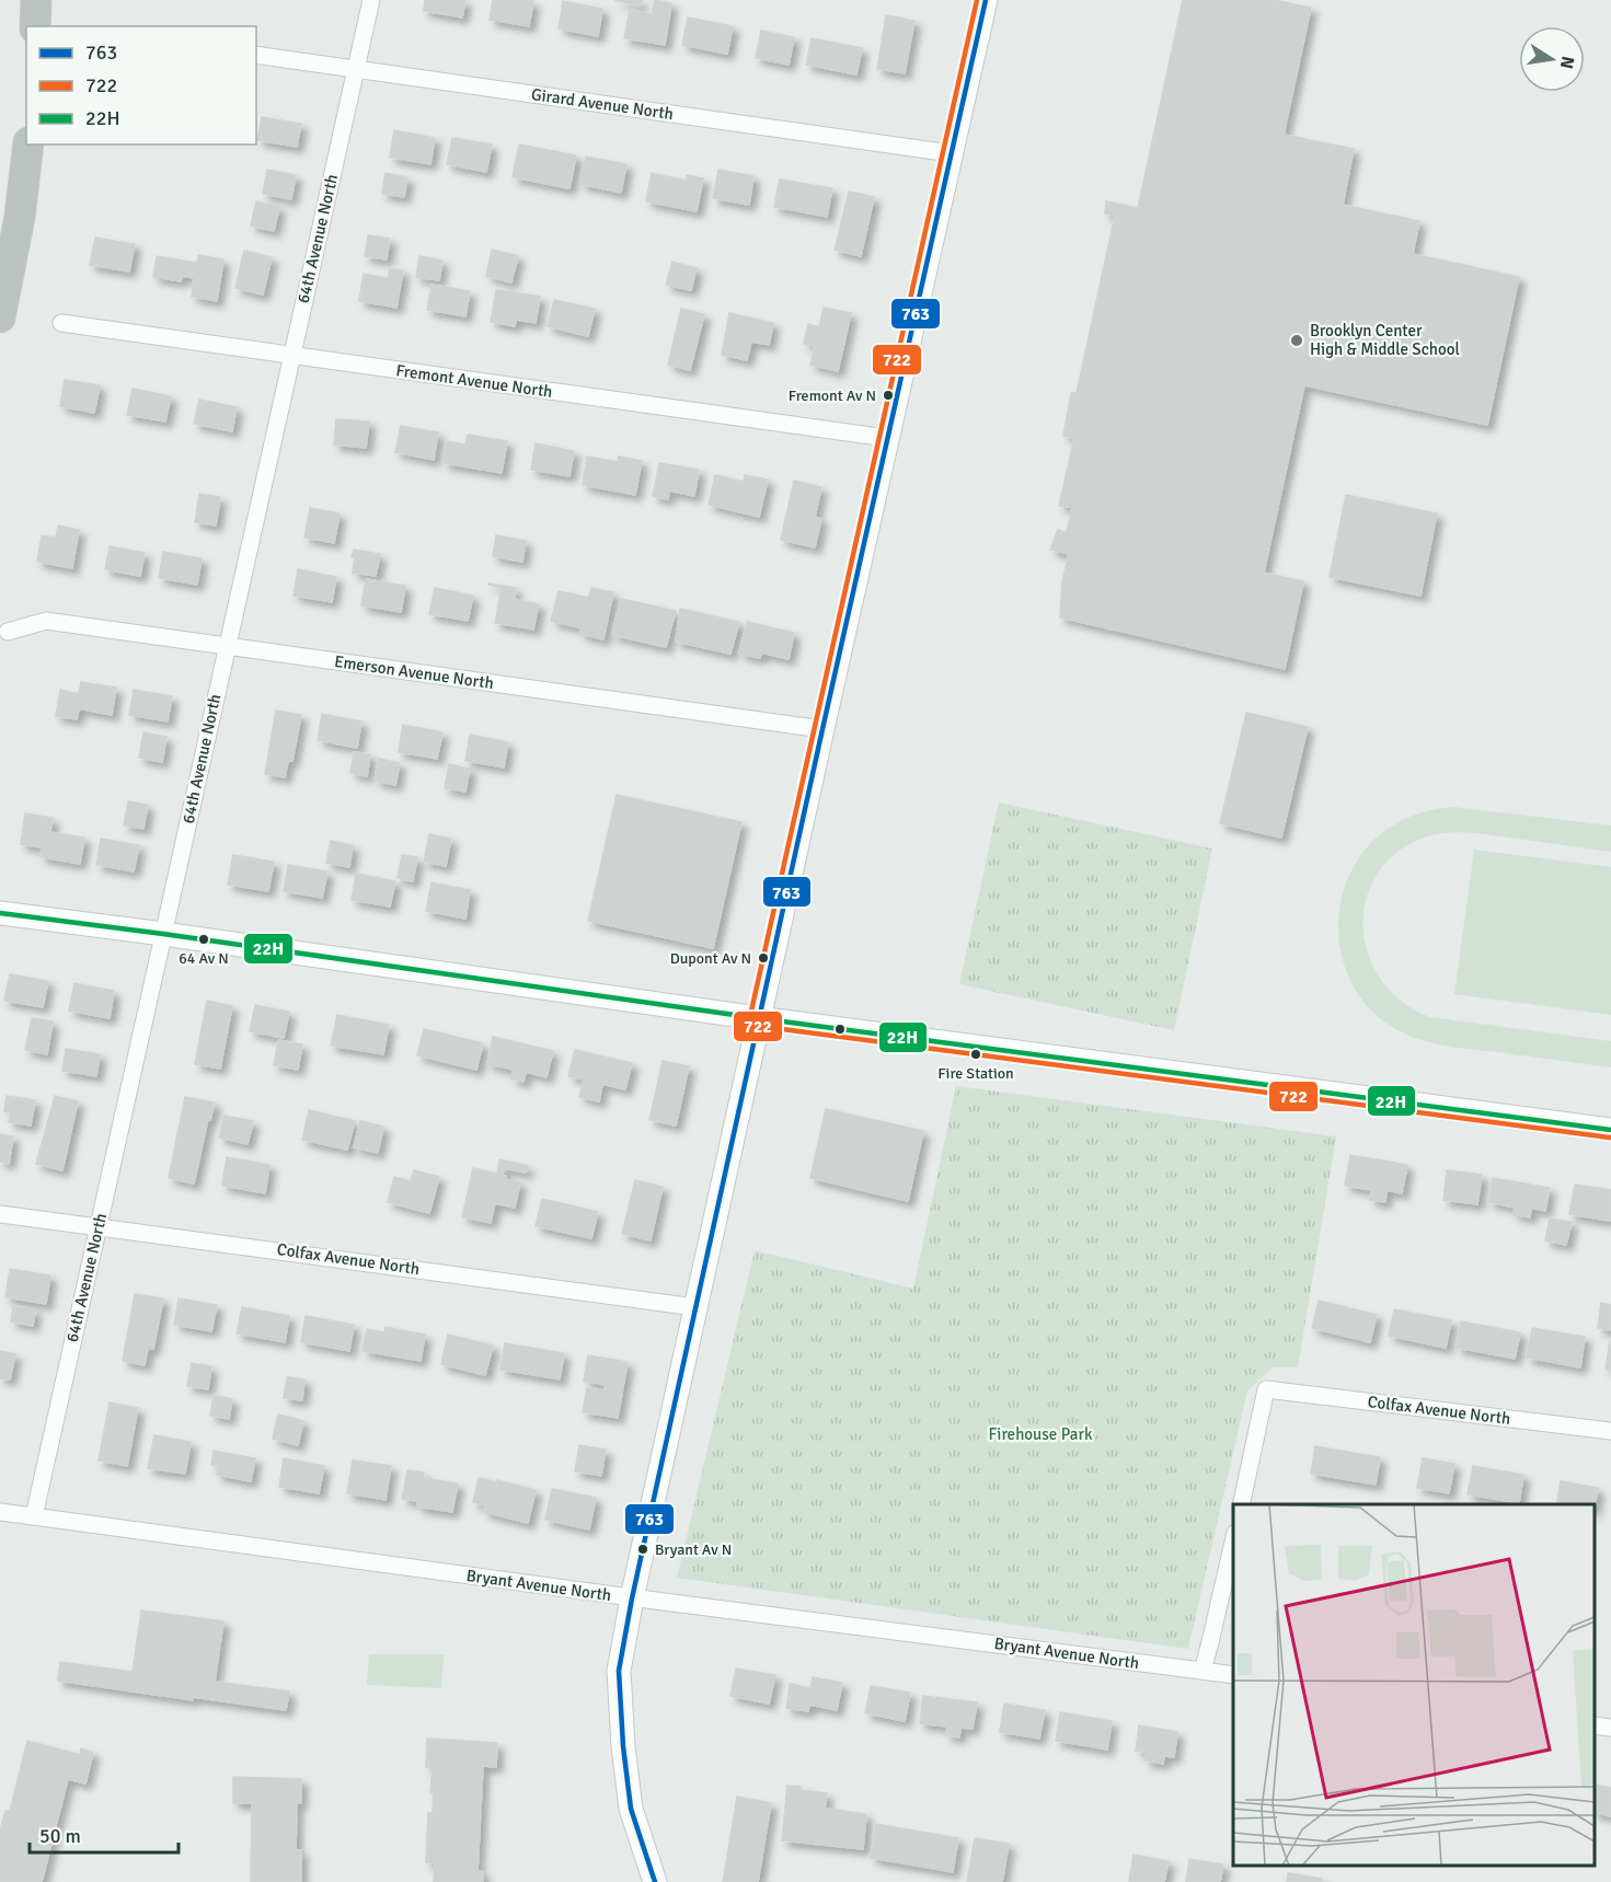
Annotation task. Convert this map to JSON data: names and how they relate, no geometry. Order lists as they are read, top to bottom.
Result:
{
  "streets": {
    "street": [
      "Girard Avenue North",
      "64th Avenue North",
      "Fremont Avenue North",
      "Emerson Avenue North",
      "Colfax Avenue North",
      "Bryant Avenue North"
    ]
  },
  "crossings": [
    ["Girard Avenue North", "64th Avenue North"],
    ["64th Avenue North", "Fremont Avenue North"],
    ["64th Avenue North", "Emerson Avenue North"],
    ["64th Avenue North", "Colfax Avenue North"],
    ["64th Avenue North", "Bryant Avenue North"]
  ],
  "parks": ["Firehouse Park"],
  "places": [
    "Brooklyn Center High & Middle School",
    "Fremont Av N",
    "64 Av N",
    "Dupont Av N",
    "Fire Station",
    "Bryant Av N"
  ],
  "lines": ["transit line 763", "transit line 722", "transit line 22H"],
  "legend": ["763", "722", "22H"],
  "scale_bar": "50 m",
  "north": "right"
}
